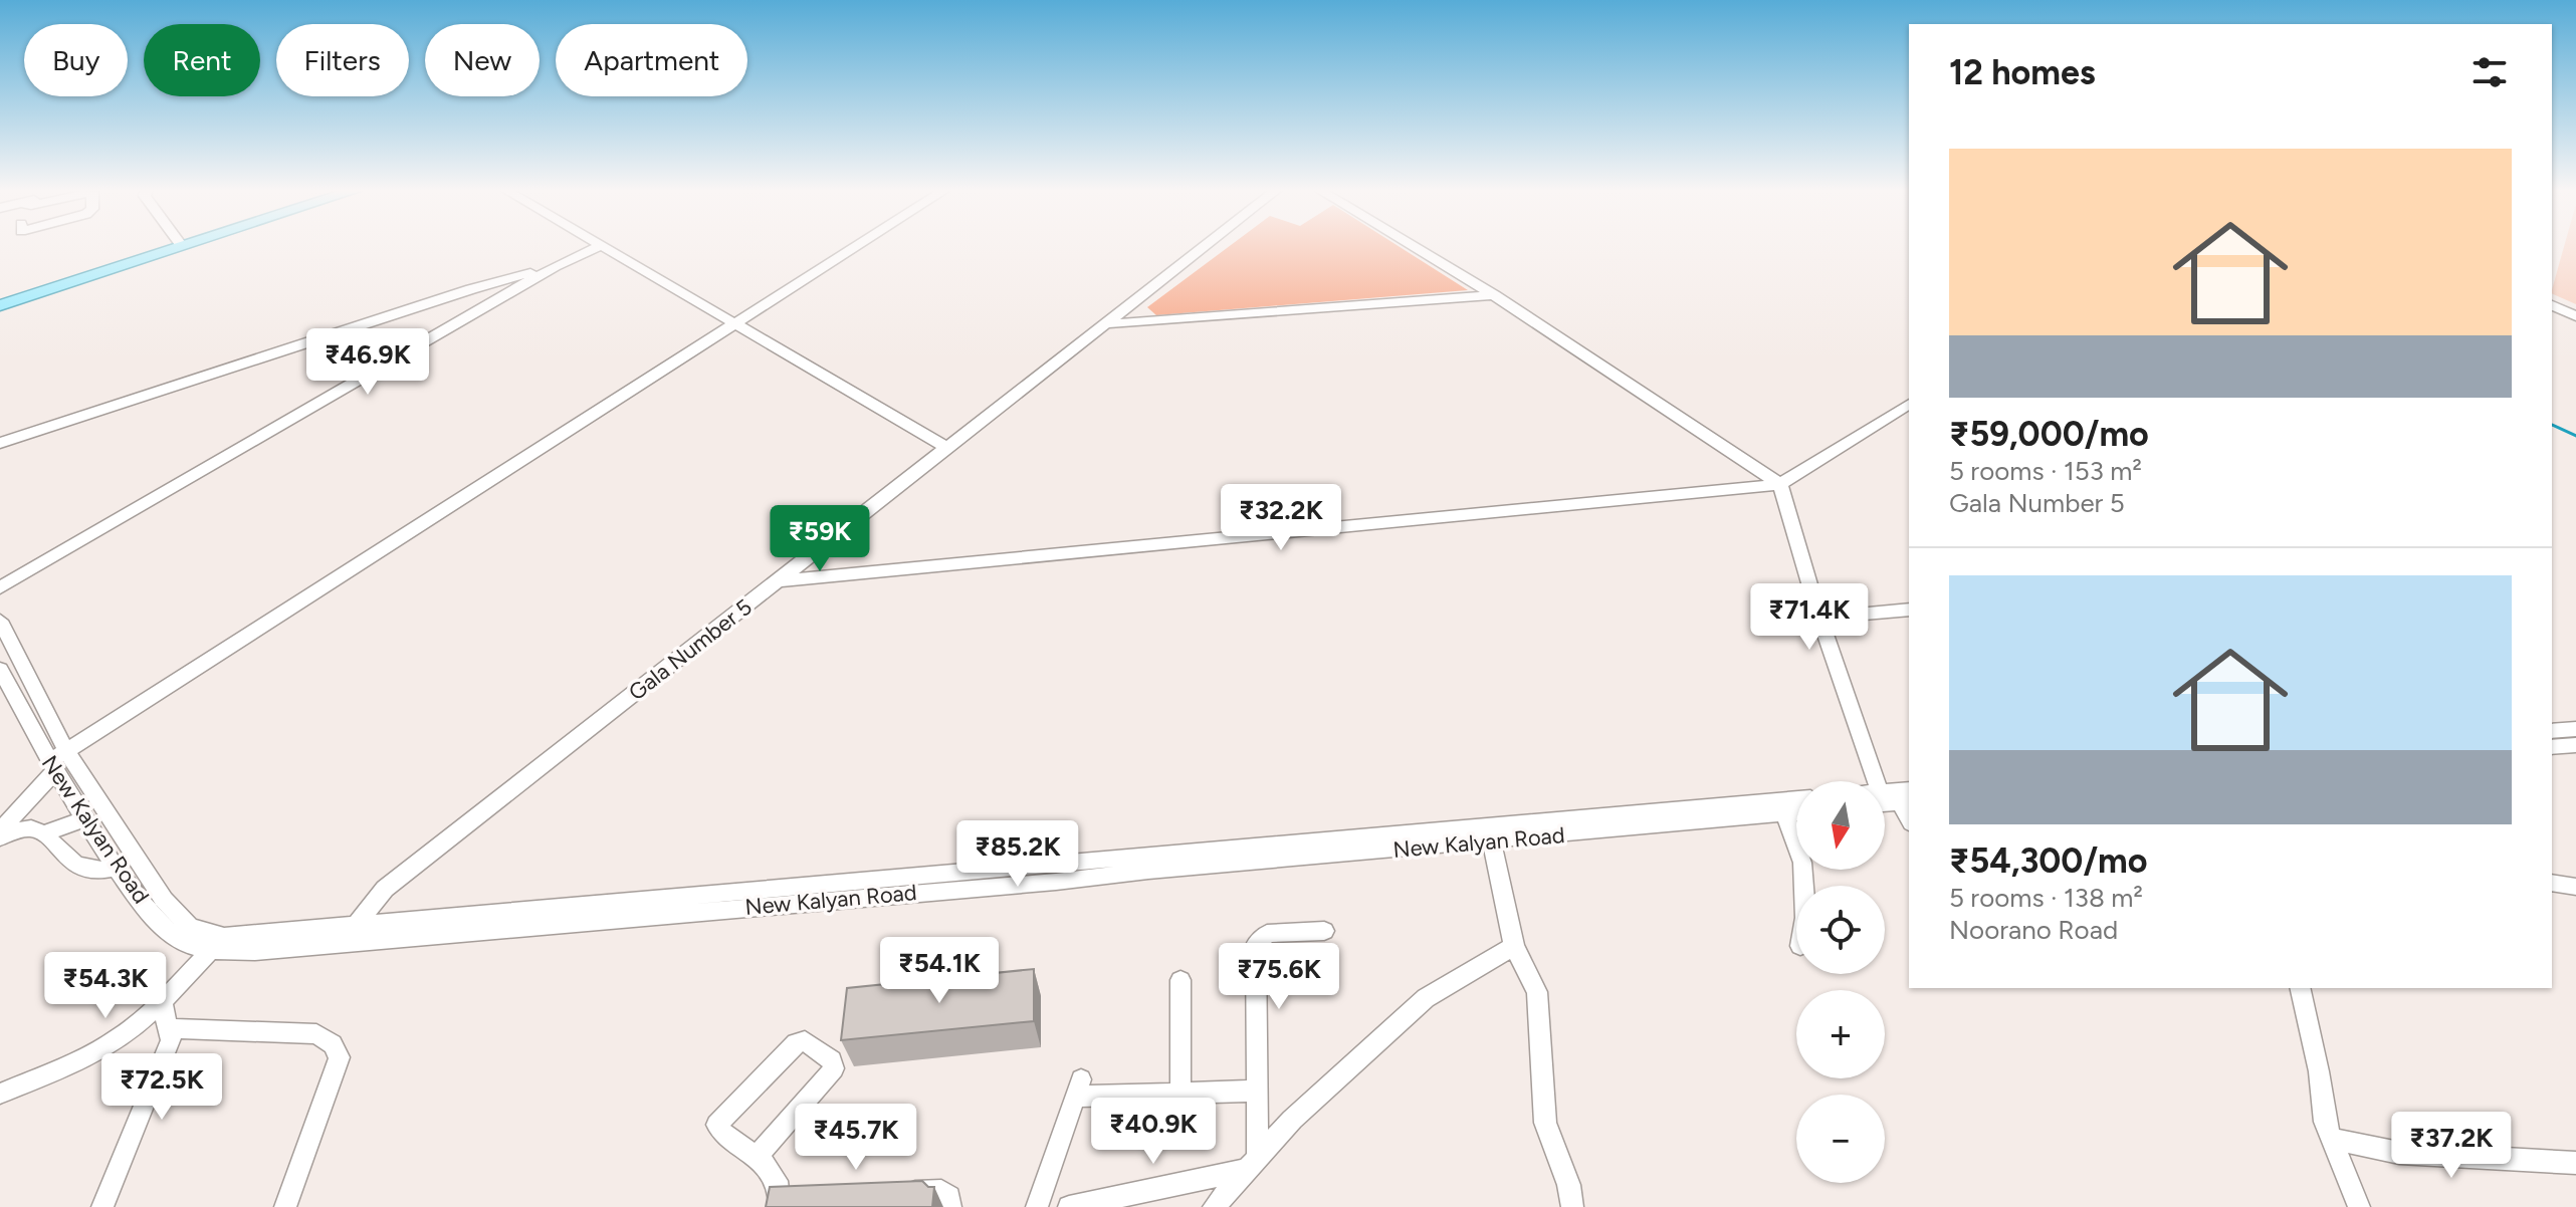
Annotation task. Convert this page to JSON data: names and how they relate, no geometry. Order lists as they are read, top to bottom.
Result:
{
  "streets": {
    "street": ["Gala Number 5", "New Kalyan Road"]
  },
  "crossings": [
    ["Gala Number 5", "New Kalyan Road"]
  ],
  "north": "bottom",
  "page": {
    "chip": [
      "Buy",
      "Rent",
      "Filters",
      "New",
      "Apartment"
    ],
    "heading": "12 homes",
    "list": [
      {
        "name": "₹59,000/mo",
        "note": "5 rooms · 153 m² · Gala Number 5"
      },
      {
        "name": "₹54,300/mo",
        "note": "5 rooms · 138 m² · Noorano Road"
      }
    ],
    "price": [
      "₹46.9K",
      "₹32.2K",
      "₹59K",
      "₹71.4K",
      "₹85.2K",
      "₹54.1K",
      "₹75.6K",
      "₹54.3K",
      "₹72.5K",
      "₹40.9K",
      "₹45.7K",
      "₹37.2K"
    ],
    "map_buttons": ["+", "−"]
  }
}
